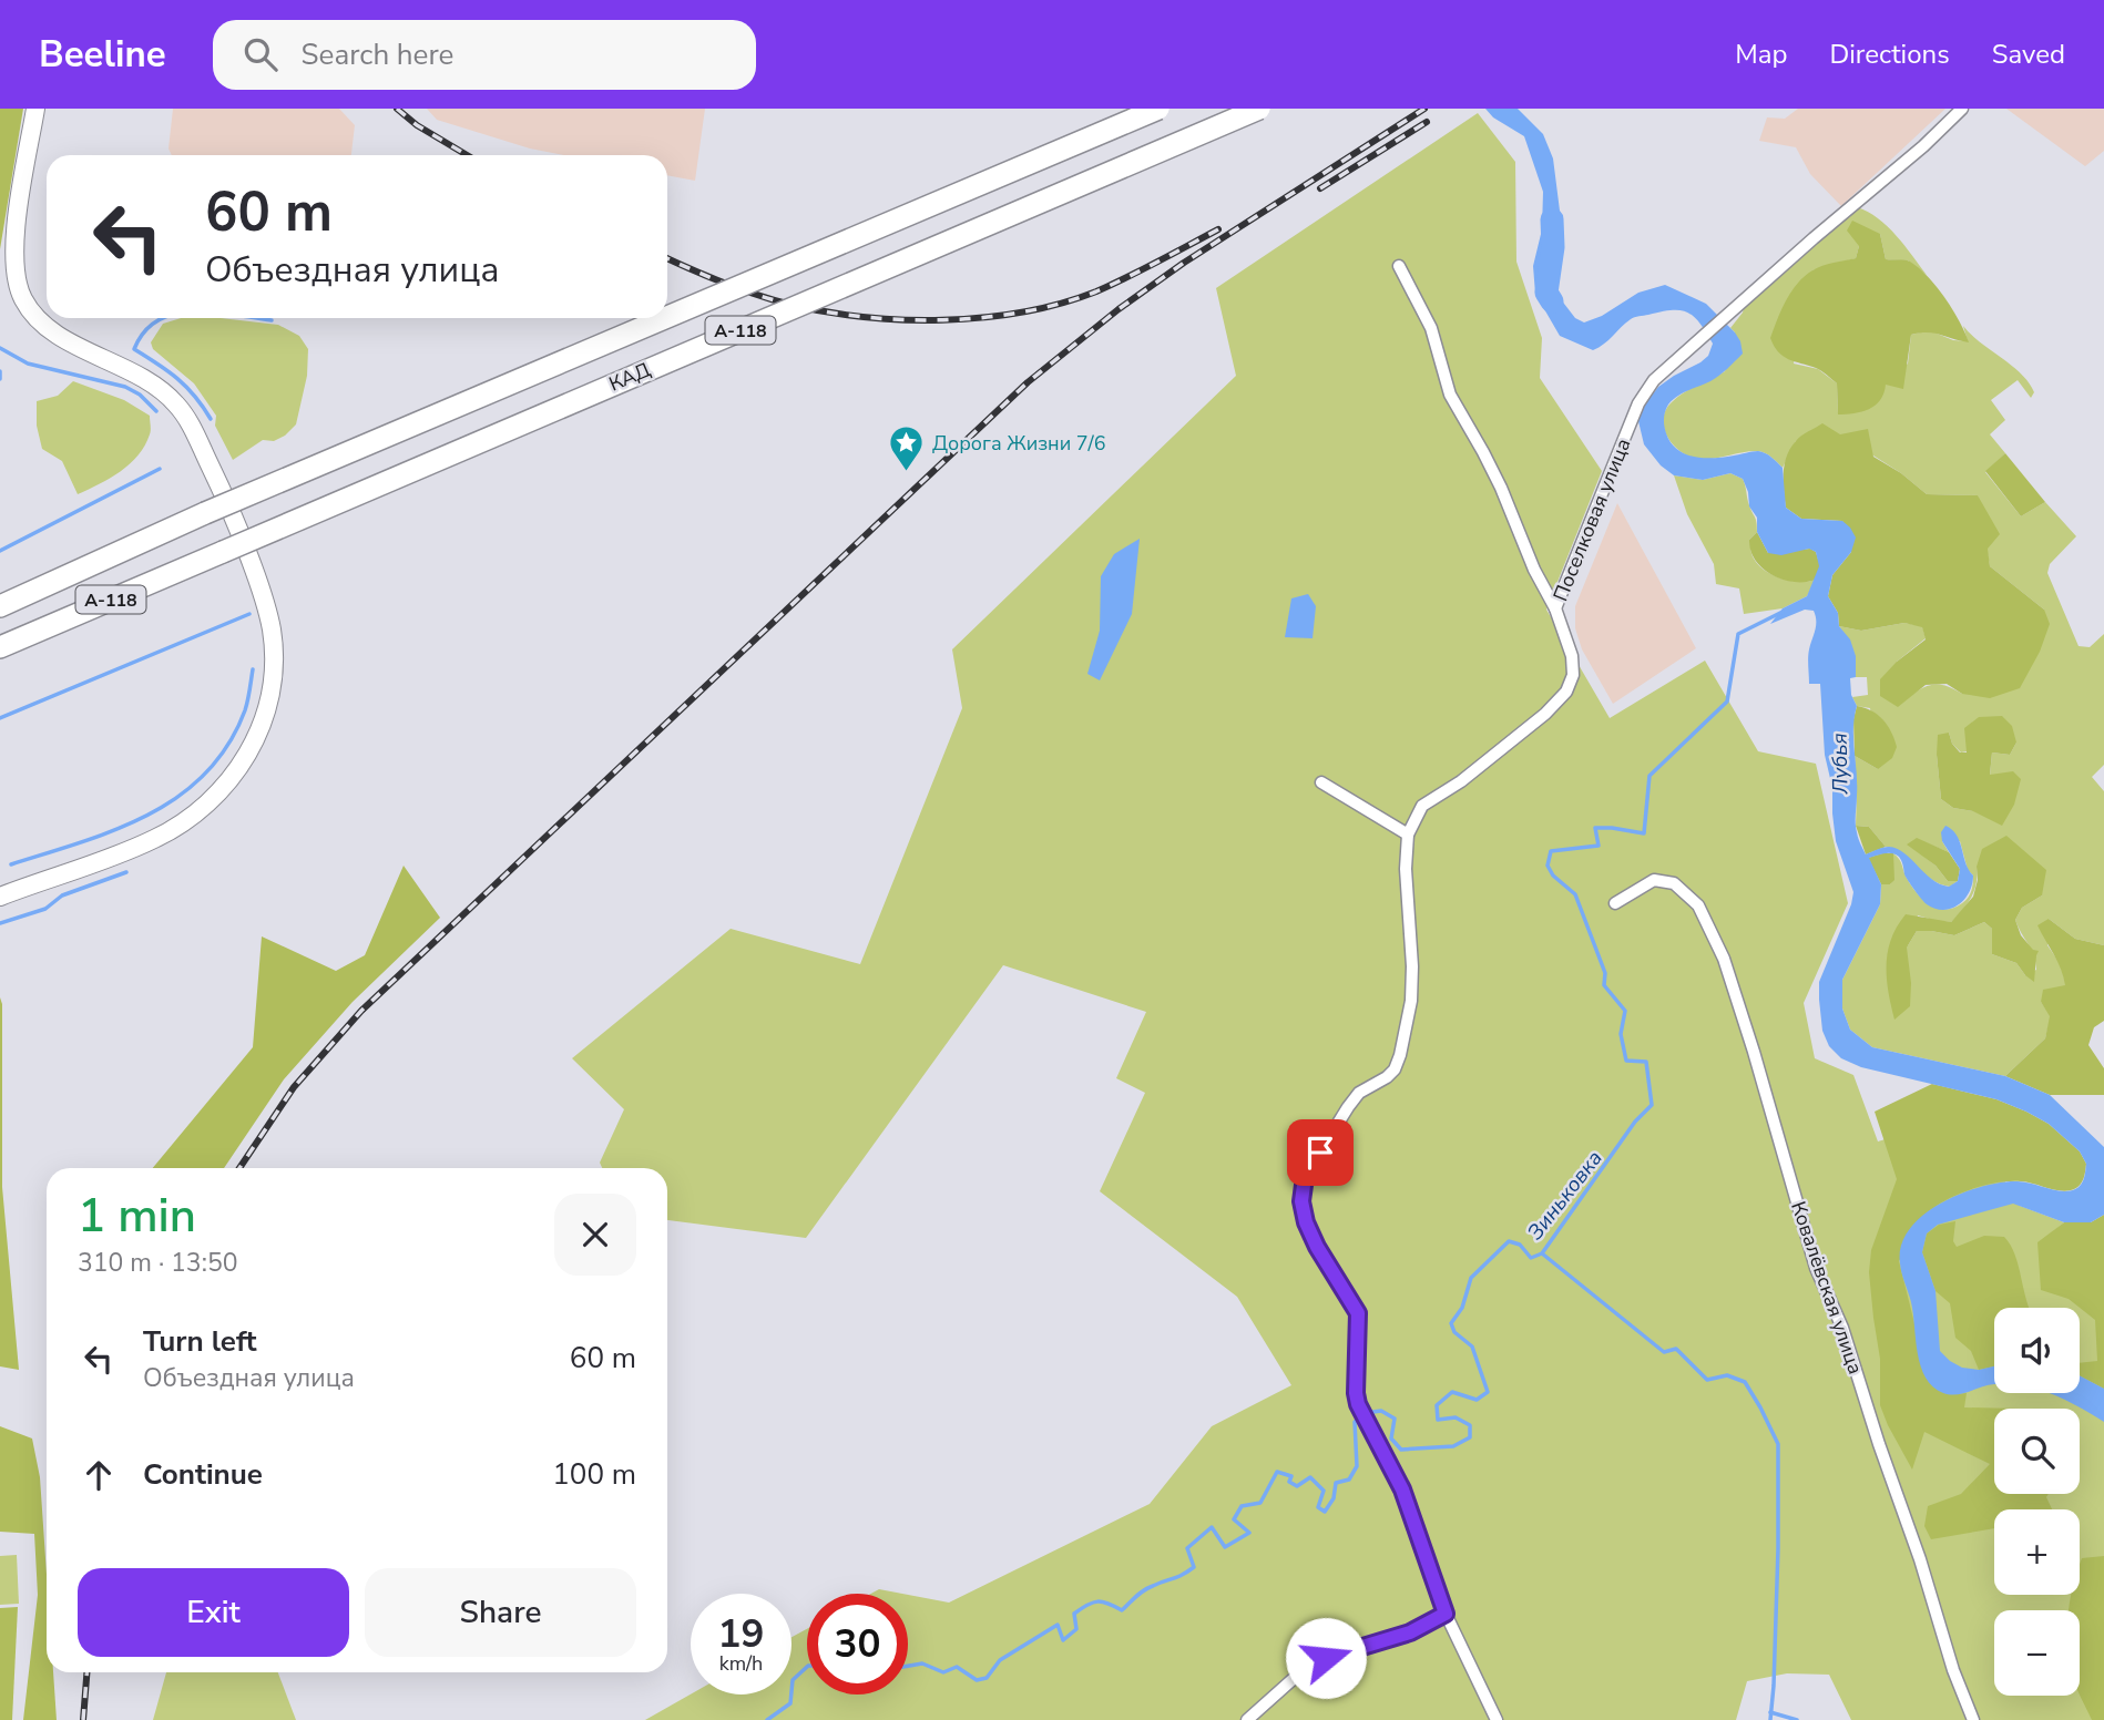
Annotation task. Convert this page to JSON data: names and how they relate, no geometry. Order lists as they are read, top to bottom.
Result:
{
  "streets": {
    "highway": ["А-118", "КАД"],
    "street": ["Поселковая улица", "Ковалёвская улица"]
  },
  "water": ["Лубья", "Зиньковка"],
  "places": {
    "place": ["Дорога Жизни 7/6"]
  },
  "page": {
    "header": "Beeline",
    "search": "Search here",
    "nav": ["Map", "Directions", "Saved"],
    "turn": ["60 m", "Объездная улица"],
    "heading": ["1 min", "310 m · 13:50"],
    "list": [
      {
        "name": "Turn left",
        "note": "Объездная улица",
        "value": "60 m"
      },
      {
        "name": "Continue",
        "value": "100 m"
      }
    ],
    "map_buttons": ["+", "−"],
    "buttons": ["Exit", "Share"],
    "speed": "19 km/h",
    "limit": "30"
  }
}
